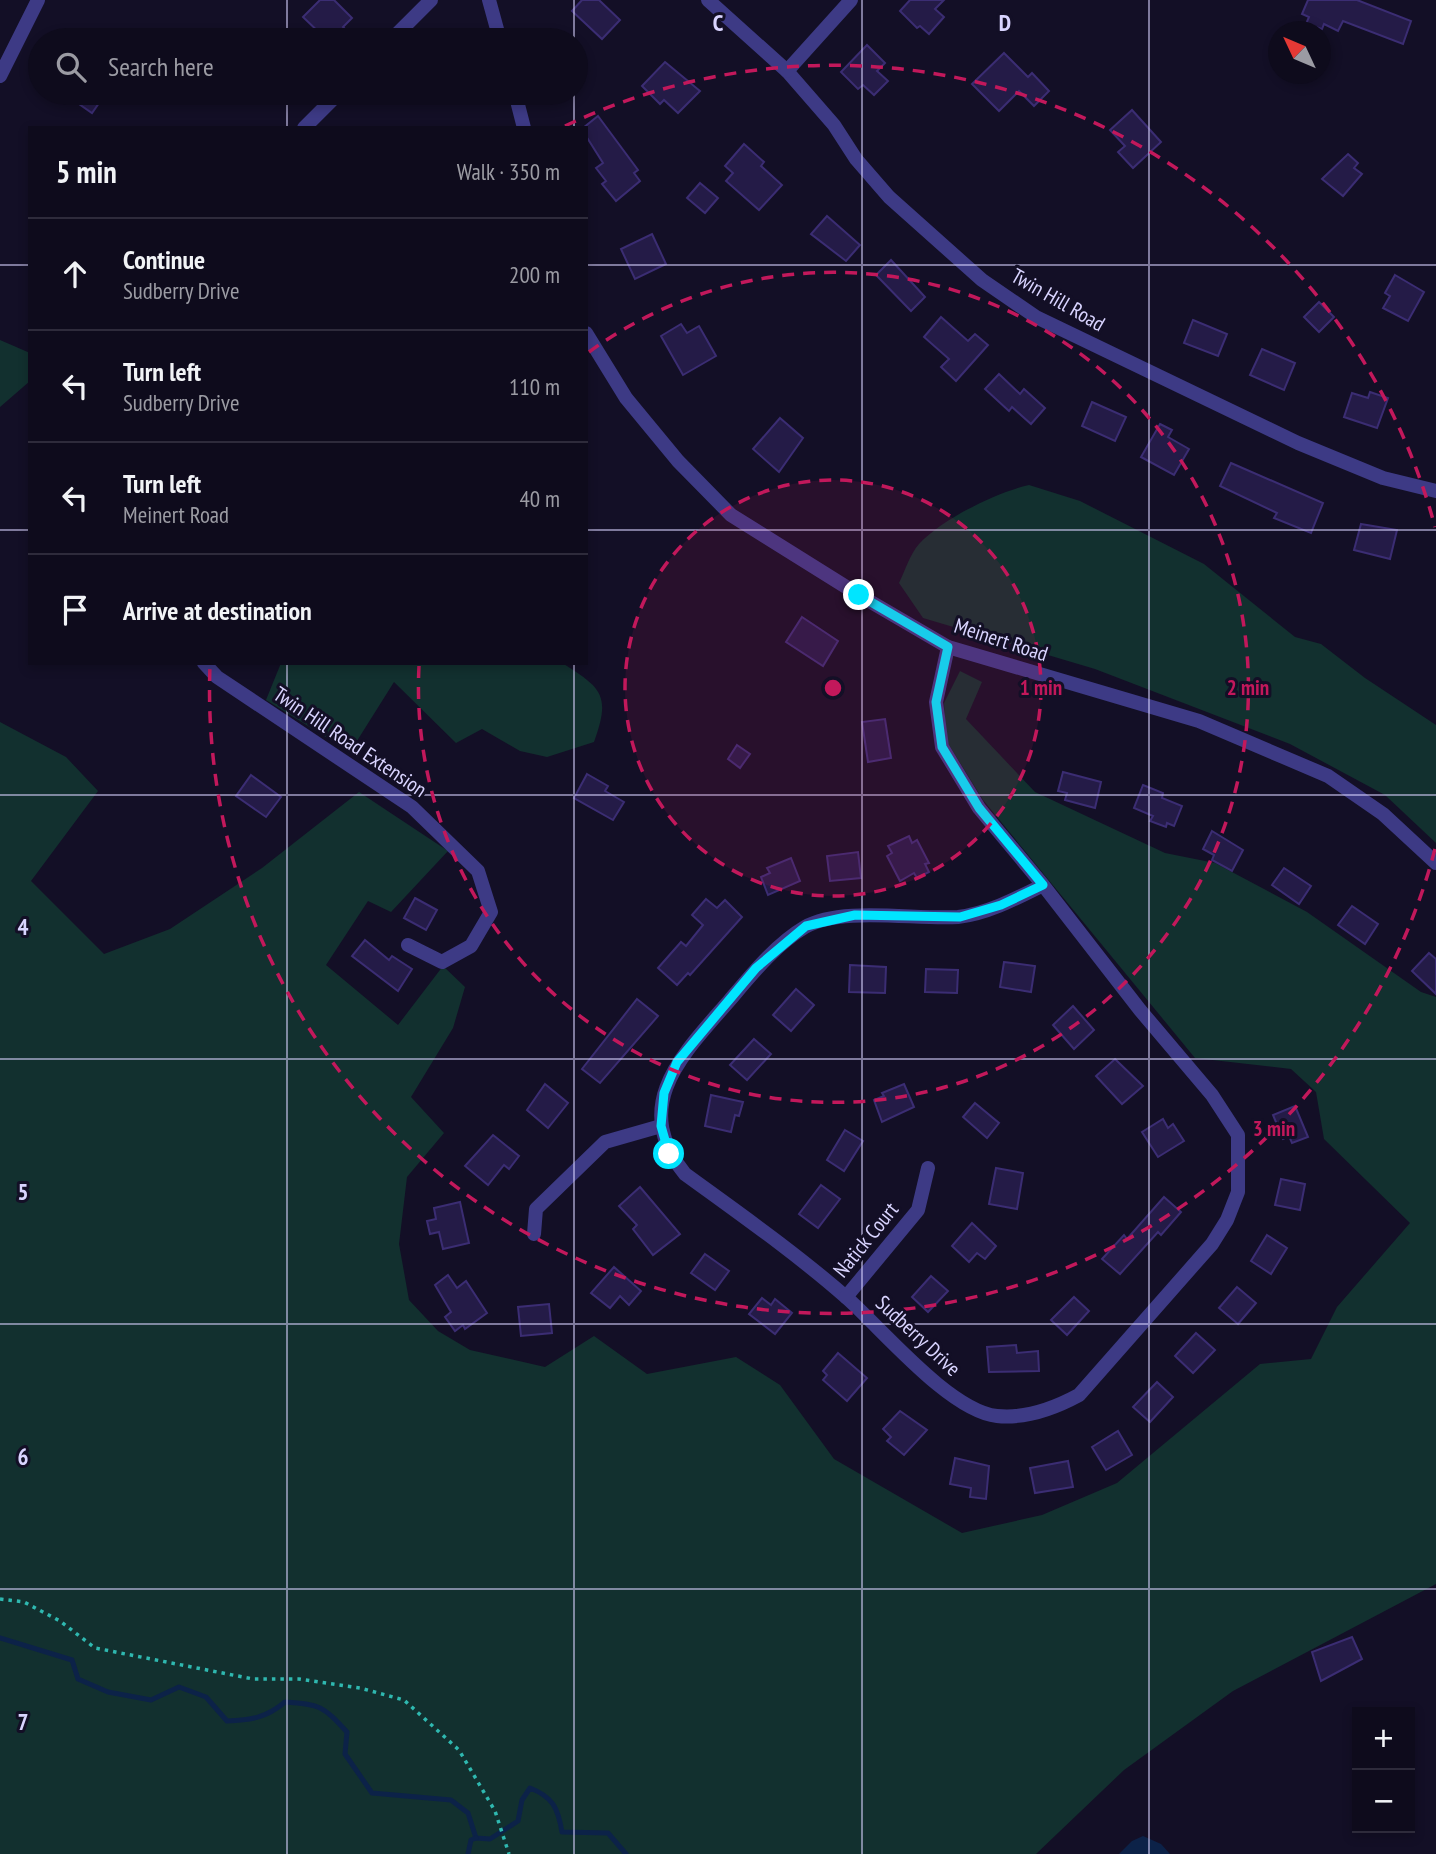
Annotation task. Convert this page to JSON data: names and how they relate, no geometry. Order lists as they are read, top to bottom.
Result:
{
  "streets": {
    "street": [
      "Twin Hill Road",
      "Meinert Road",
      "Twin Hill Road Extension",
      "Natick Court",
      "Sudberry Drive"
    ]
  },
  "crossings": [
    ["Meinert Road", "Sudberry Drive"],
    ["Natick Court", "Sudberry Drive"]
  ],
  "north": "top left",
  "page": {
    "search": "Search here",
    "heading": ["5 min", "Walk · 350 m"],
    "list": [
      ["Continue", "Sudberry Drive", "200 m"],
      ["Turn left", "Sudberry Drive", "110 m"],
      ["Turn left", "Meinert Road", "40 m"],
      "Arrive at destination"
    ],
    "map_buttons": ["+", "−"]
  },
  "grid": {
    "columns": ["C", "D"],
    "rows": [
      "4",
      "5",
      "6",
      "7"
    ]
  },
  "rings": ["1 min", "2 min", "3 min"]
}
